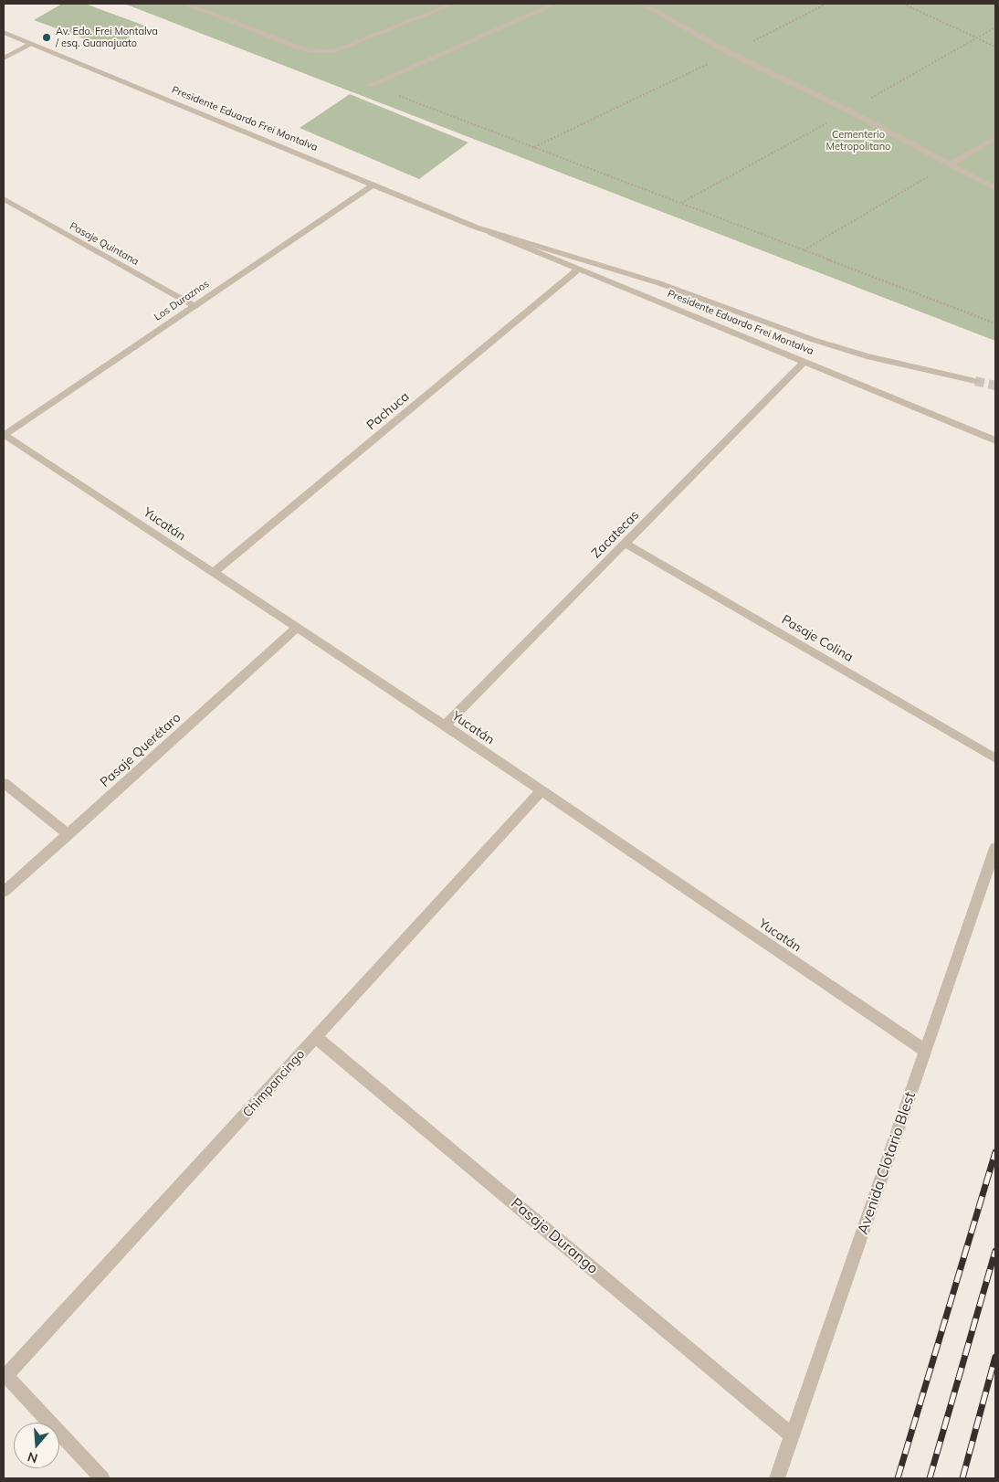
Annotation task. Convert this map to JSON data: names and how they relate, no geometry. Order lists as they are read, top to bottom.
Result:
{
  "streets": {
    "street": [
      "Presidente Eduardo Frei Montalva",
      "Pasaje Quintana",
      "Los Duraznos",
      "Pachuca",
      "Yucatán",
      "Zacatecas",
      "Pasaje Colina",
      "Pasaje Querétaro",
      "Chimpancingo",
      "Avenida Clotario Blest",
      "Pasaje Durango"
    ]
  },
  "crossings": [
    ["Presidente Eduardo Frei Montalva", "Los Duraznos"],
    ["Presidente Eduardo Frei Montalva", "Pachuca"],
    ["Presidente Eduardo Frei Montalva", "Zacatecas"],
    ["Pasaje Quintana", "Los Duraznos"],
    ["Los Duraznos", "Yucatán"],
    ["Pachuca", "Yucatán"],
    ["Yucatán", "Zacatecas"],
    ["Yucatán", "Pasaje Querétaro"],
    ["Yucatán", "Chimpancingo"],
    ["Yucatán", "Avenida Clotario Blest"],
    ["Zacatecas", "Pasaje Colina"],
    ["Chimpancingo", "Pasaje Durango"],
    ["Avenida Clotario Blest", "Pasaje Durango"]
  ],
  "parks": ["Cementerio Metropolitano"],
  "places": ["Av. Edo. Frei Montalva / esq. Guanajuato"],
  "north": "bottom"
}
